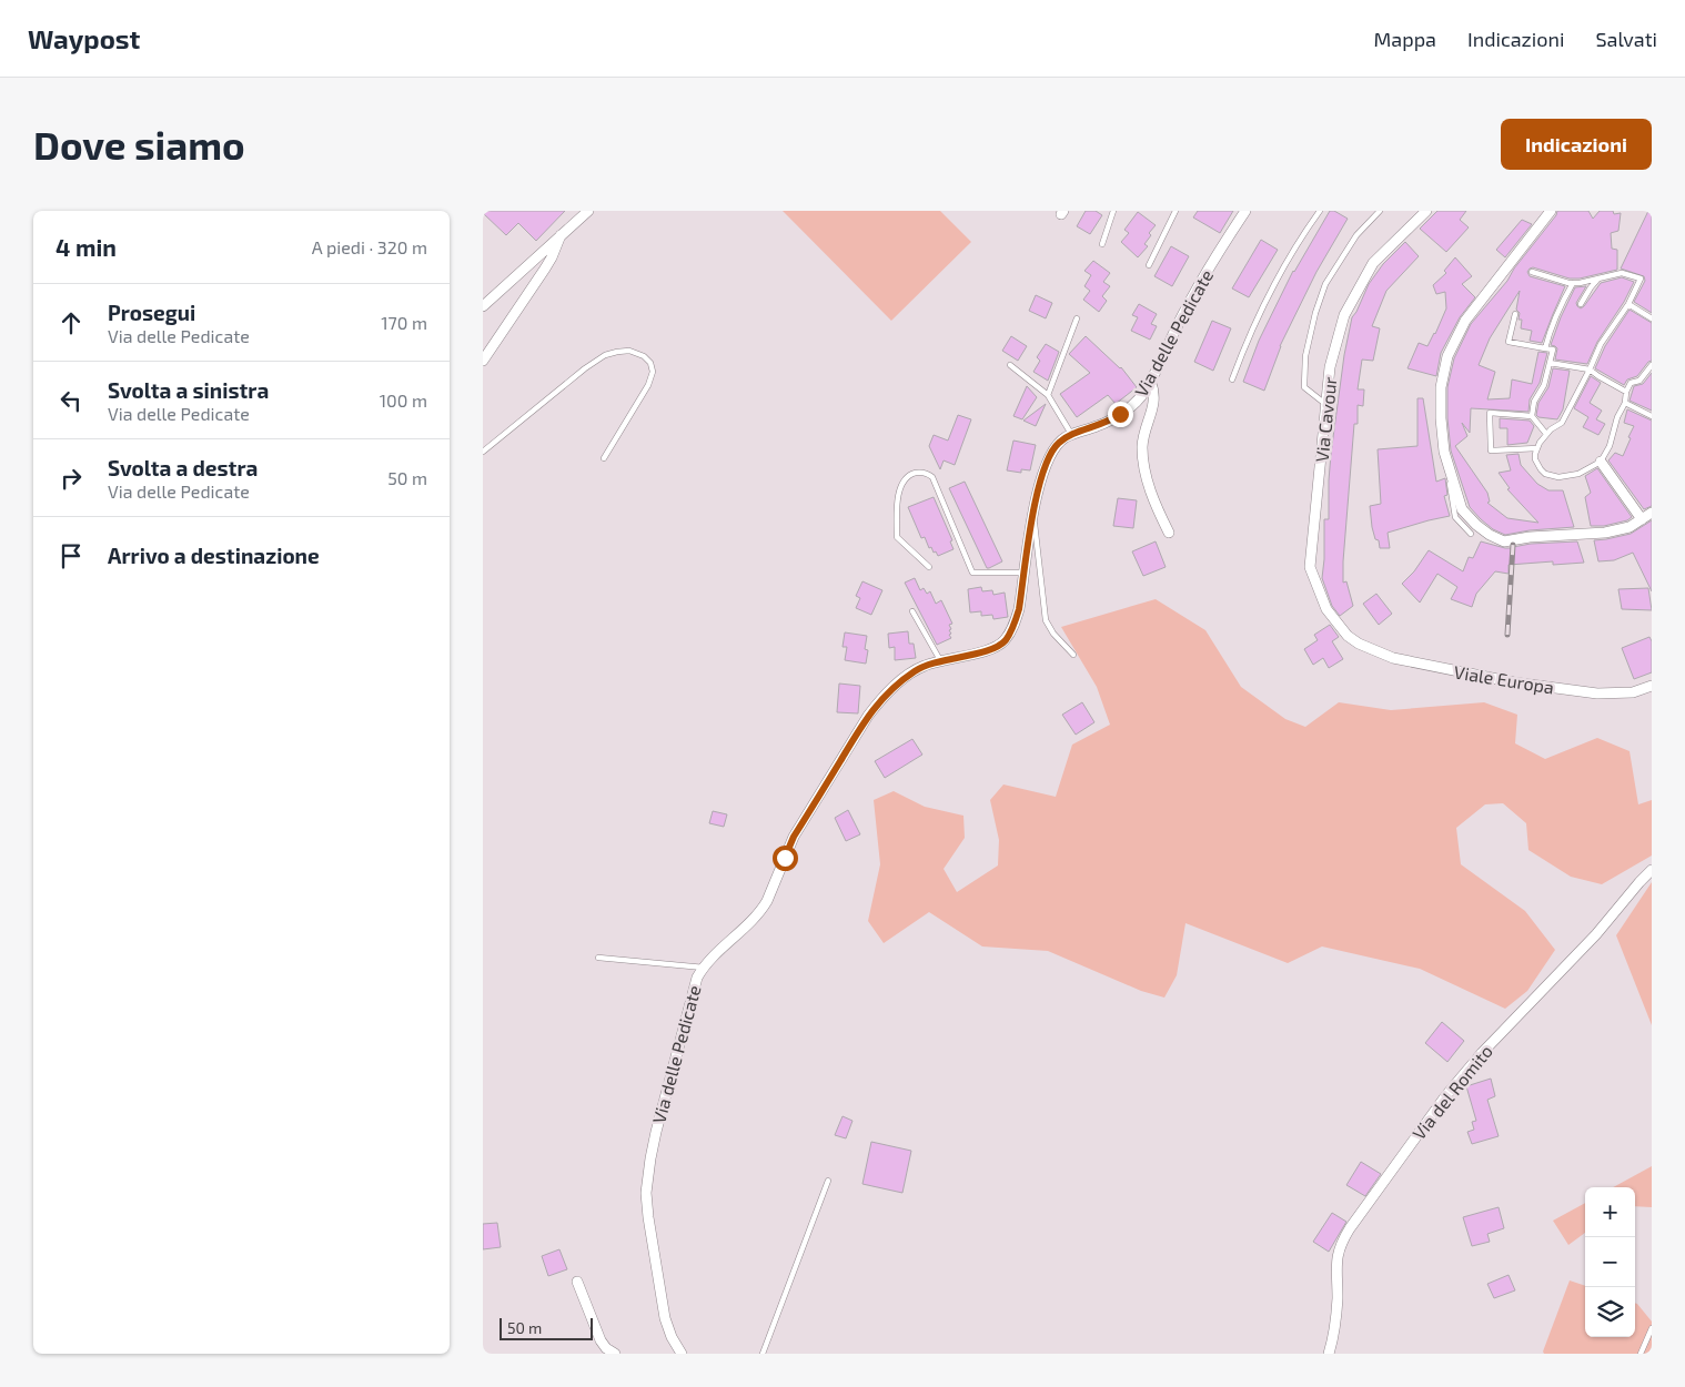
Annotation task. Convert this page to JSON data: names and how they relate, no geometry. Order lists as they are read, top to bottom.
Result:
{
  "streets": {
    "street": [
      "Via delle Pedicate",
      "Via Cavour",
      "Viale Europa",
      "Via del Romito"
    ]
  },
  "crossings": [
    ["Via Cavour", "Viale Europa"]
  ],
  "scale_bar": "50 m",
  "page": {
    "header": "Waypost",
    "nav": ["Mappa", "Indicazioni", "Salvati"],
    "buttons": "Indicazioni",
    "title": "Dove siamo",
    "heading": ["4 min", "A piedi · 320 m"],
    "list": [
      ["Prosegui", "Via delle Pedicate", "170 m"],
      ["Svolta a sinistra", "Via delle Pedicate", "100 m"],
      ["Svolta a destra", "Via delle Pedicate", "50 m"],
      "Arrivo a destinazione"
    ],
    "map_buttons": ["+", "−"],
    "scale": "50 m"
  }
}
